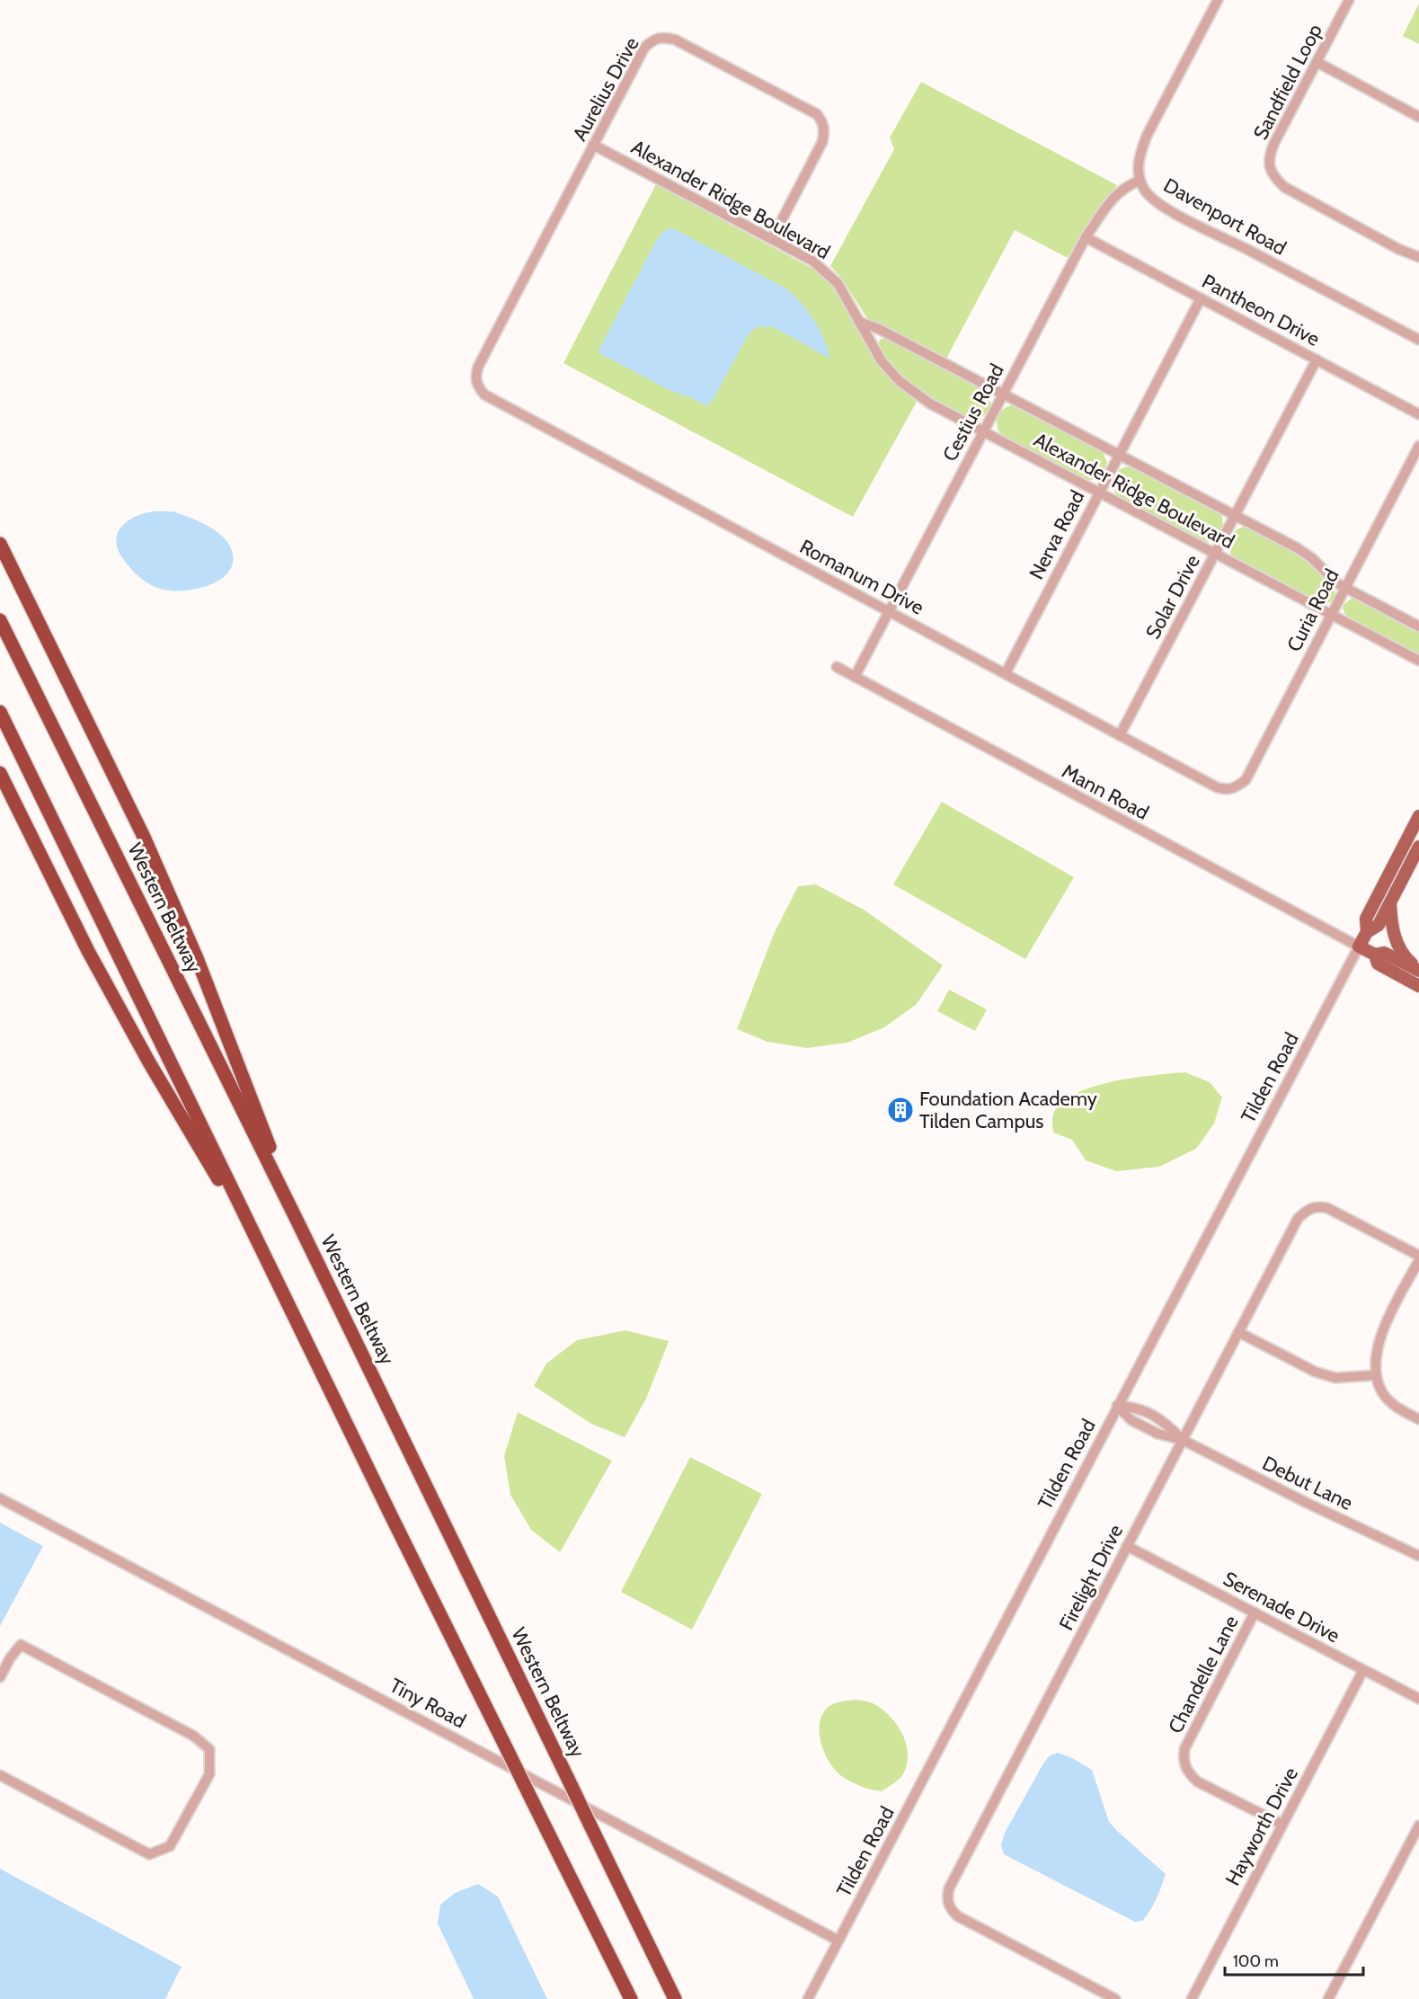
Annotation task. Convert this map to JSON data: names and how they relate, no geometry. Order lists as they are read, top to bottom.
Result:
{
  "streets": {
    "highway": ["Western Beltway"],
    "street": [
      "Sandfield Loop",
      "Aurelius Drive",
      "Alexander Ridge Boulevard",
      "Davenport Road",
      "Pantheon Drive",
      "Cestius Road",
      "Nerva Road",
      "Romanum Drive",
      "Solar Drive",
      "Curia Road",
      "Mann Road",
      "Tilden Road",
      "Debut Lane",
      "Firelight Drive",
      "Serenade Drive",
      "Chandelle Lane",
      "Tiny Road",
      "Hayworth Drive"
    ]
  },
  "crossings": [
    ["Aurelius Drive", "Alexander Ridge Boulevard"],
    ["Aurelius Drive", "Romanum Drive"],
    ["Alexander Ridge Boulevard", "Cestius Road"],
    ["Alexander Ridge Boulevard", "Nerva Road"],
    ["Alexander Ridge Boulevard", "Solar Drive"],
    ["Alexander Ridge Boulevard", "Curia Road"],
    ["Davenport Road", "Cestius Road"],
    ["Pantheon Drive", "Cestius Road"],
    ["Pantheon Drive", "Nerva Road"],
    ["Pantheon Drive", "Solar Drive"],
    ["Cestius Road", "Romanum Drive"],
    ["Cestius Road", "Mann Road"],
    ["Nerva Road", "Romanum Drive"],
    ["Romanum Drive", "Solar Drive"],
    ["Romanum Drive", "Curia Road"],
    ["Mann Road", "Tilden Road"],
    ["Tilden Road", "Debut Lane"],
    ["Tilden Road", "Tiny Road"],
    ["Debut Lane", "Firelight Drive"],
    ["Firelight Drive", "Serenade Drive"],
    ["Serenade Drive", "Chandelle Lane"],
    ["Serenade Drive", "Hayworth Drive"],
    ["Chandelle Lane", "Hayworth Drive"]
  ],
  "places": {
    "building": ["Foundation Academy Tilden Campus"]
  },
  "scale_bar": "100 m"
}
